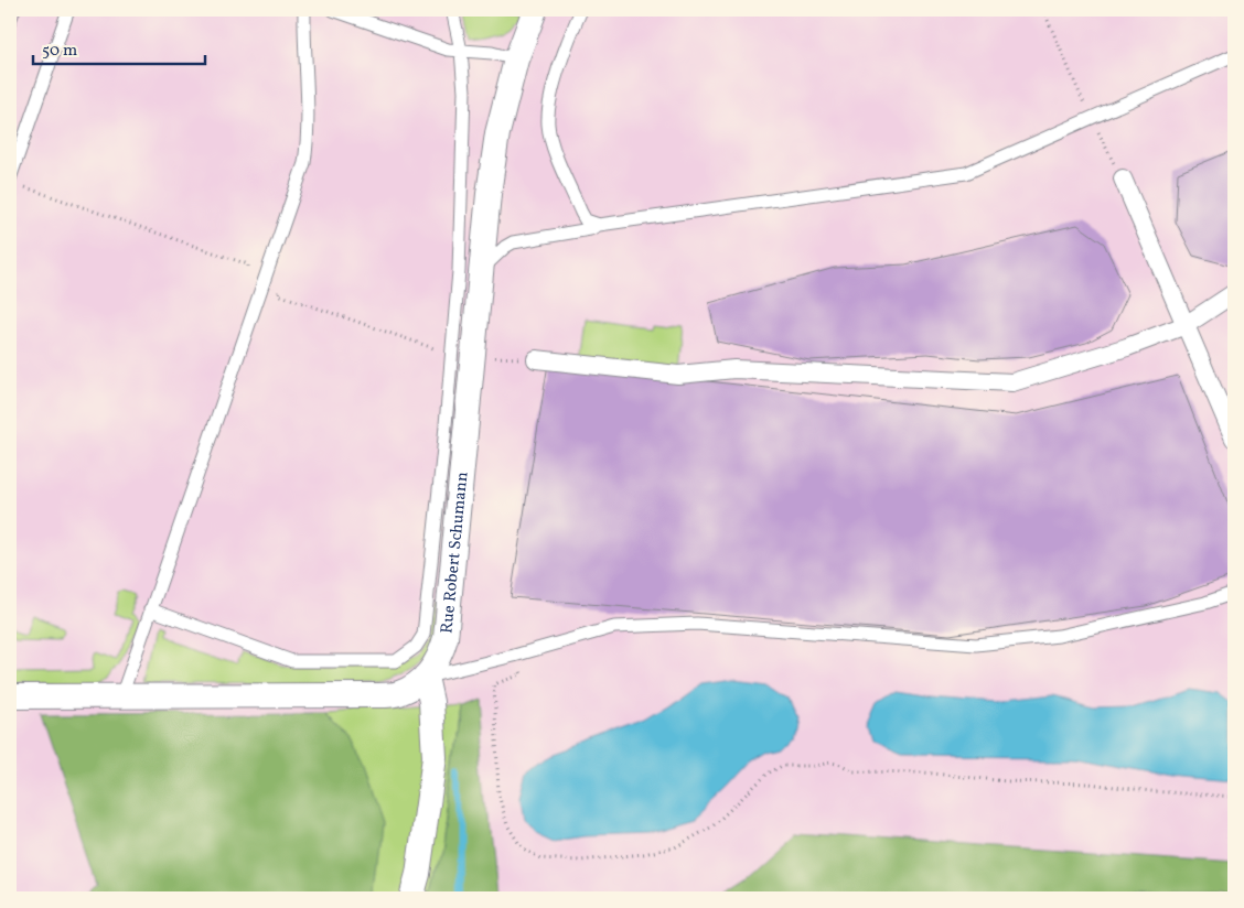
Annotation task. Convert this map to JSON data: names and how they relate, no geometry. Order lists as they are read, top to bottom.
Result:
{
  "streets": {
    "street": ["Rue Robert Schumann"]
  },
  "scale_bar": "50 m"
}
